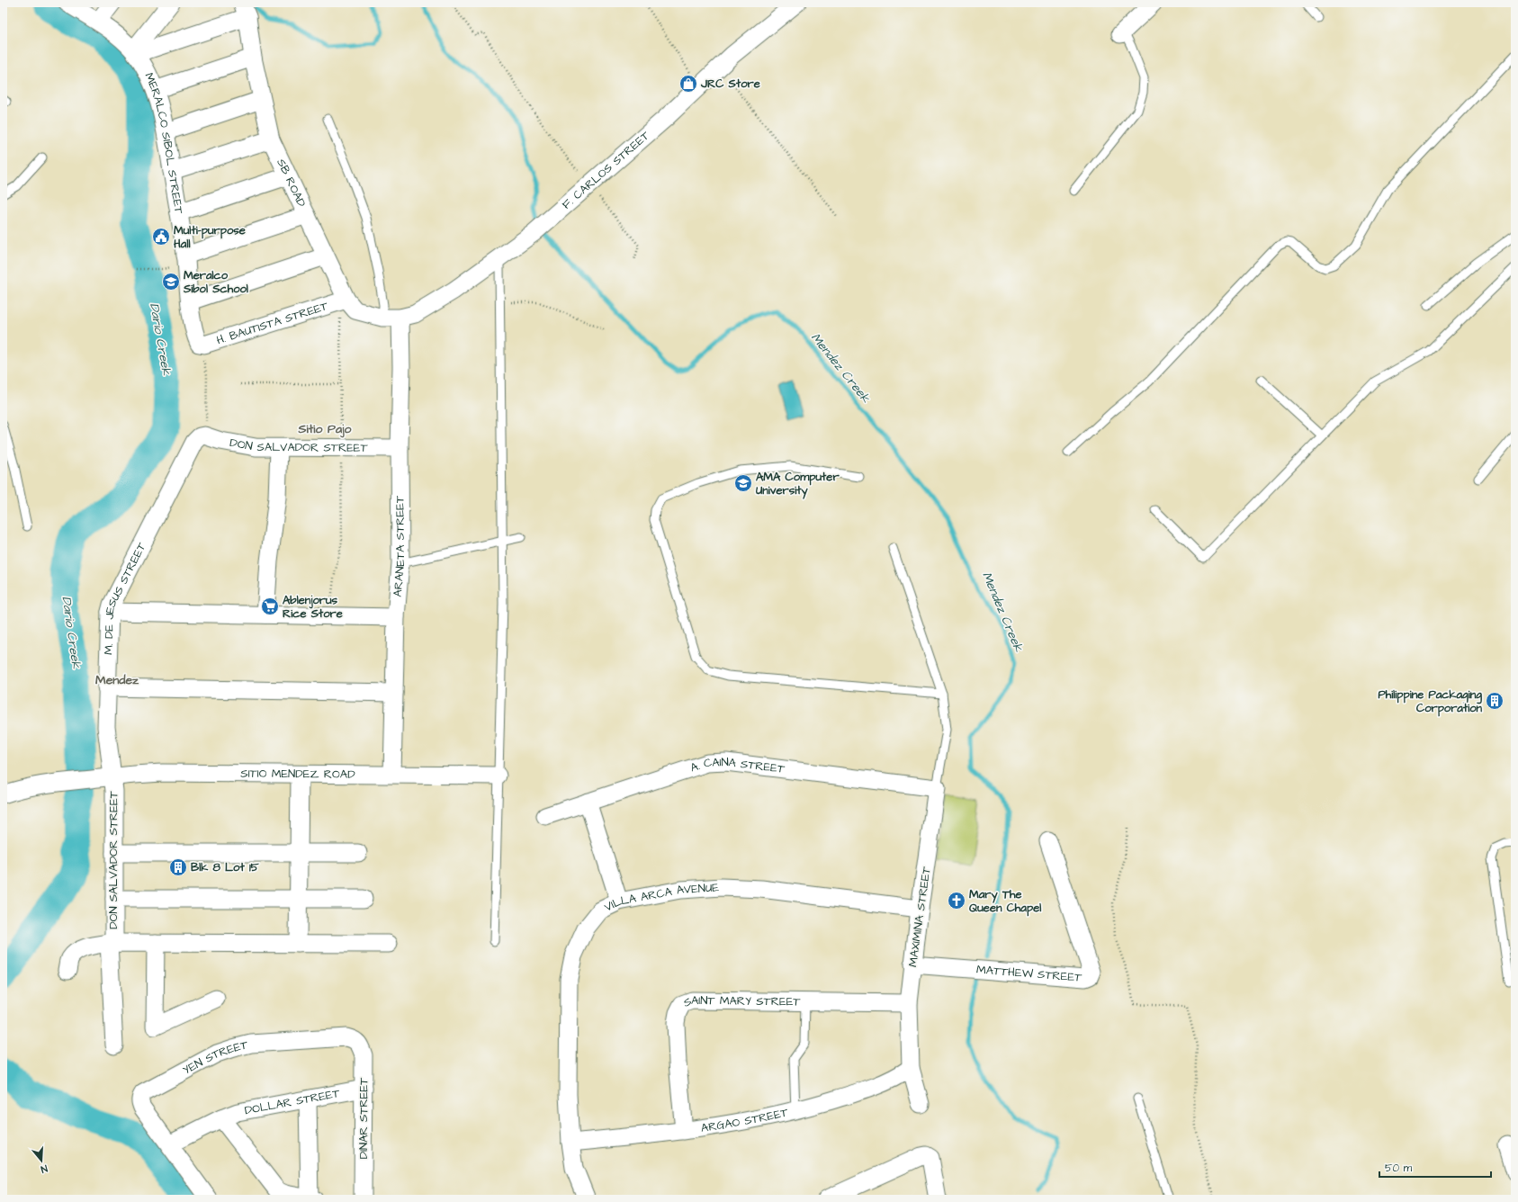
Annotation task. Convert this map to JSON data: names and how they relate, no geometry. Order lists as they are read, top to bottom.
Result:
{
  "streets": {
    "street": [
      "MERALCO SIBOL STREET",
      "F. CARLOS STREET",
      "SB ROAD",
      "H. BAUTISTA STREET",
      "DON SALVADOR STREET",
      "ARANETA STREET",
      "M. DE JESUS STREET",
      "A. CAINA STREET",
      "SITIO MENDEZ ROAD",
      "VILLA ARCA AVENUE",
      "MAXIMINA STREET",
      "MATTHEW STREET",
      "SAINT MARY STREET",
      "YEN STREET",
      "DOLLAR STREET",
      "DINAR STREET",
      "ARGAO STREET"
    ]
  },
  "crossings": [
    ["MERALCO SIBOL STREET", "H. BAUTISTA STREET"],
    ["F. CARLOS STREET", "SB ROAD"],
    ["F. CARLOS STREET", "ARANETA STREET"],
    ["SB ROAD", "H. BAUTISTA STREET"],
    ["SB ROAD", "ARANETA STREET"],
    ["DON SALVADOR STREET", "ARANETA STREET"],
    ["DON SALVADOR STREET", "M. DE JESUS STREET"],
    ["DON SALVADOR STREET", "SITIO MENDEZ ROAD"],
    ["ARANETA STREET", "SITIO MENDEZ ROAD"],
    ["M. DE JESUS STREET", "SITIO MENDEZ ROAD"],
    ["A. CAINA STREET", "MAXIMINA STREET"],
    ["VILLA ARCA AVENUE", "MAXIMINA STREET"],
    ["VILLA ARCA AVENUE", "ARGAO STREET"],
    ["MAXIMINA STREET", "MATTHEW STREET"],
    ["MAXIMINA STREET", "SAINT MARY STREET"],
    ["MAXIMINA STREET", "ARGAO STREET"],
    ["SAINT MARY STREET", "ARGAO STREET"],
    ["YEN STREET", "DOLLAR STREET"],
    ["YEN STREET", "DINAR STREET"],
    ["DOLLAR STREET", "DINAR STREET"]
  ],
  "districts": ["Sitio Pajo", "Mendez"],
  "water": ["Dario Creek", "Mendez Creek"],
  "places": {
    "shop": ["JRC Store"],
    "public building": ["Multi-purpose Hall"],
    "school or university": ["Meralco Sibol School", "AMA Computer University"],
    "supermarket": ["Ablenjorus Rice Store"],
    "building": ["Philippine Packaging Corporation", "Blk 8 Lot 15"],
    "church": ["Mary The Queen Chapel"]
  },
  "scale_bar": "50 m",
  "north": "bottom"
}
